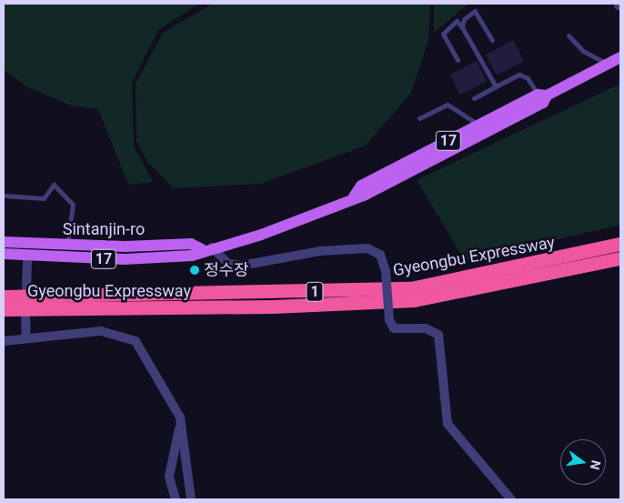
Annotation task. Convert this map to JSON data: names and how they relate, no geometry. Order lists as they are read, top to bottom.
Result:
{
  "streets": {
    "highway": ["Gyeongbu Expressway", "1"],
    "main road": ["17", "Sintanjin-ro"]
  },
  "places": ["정수장"],
  "north": "right"
}
